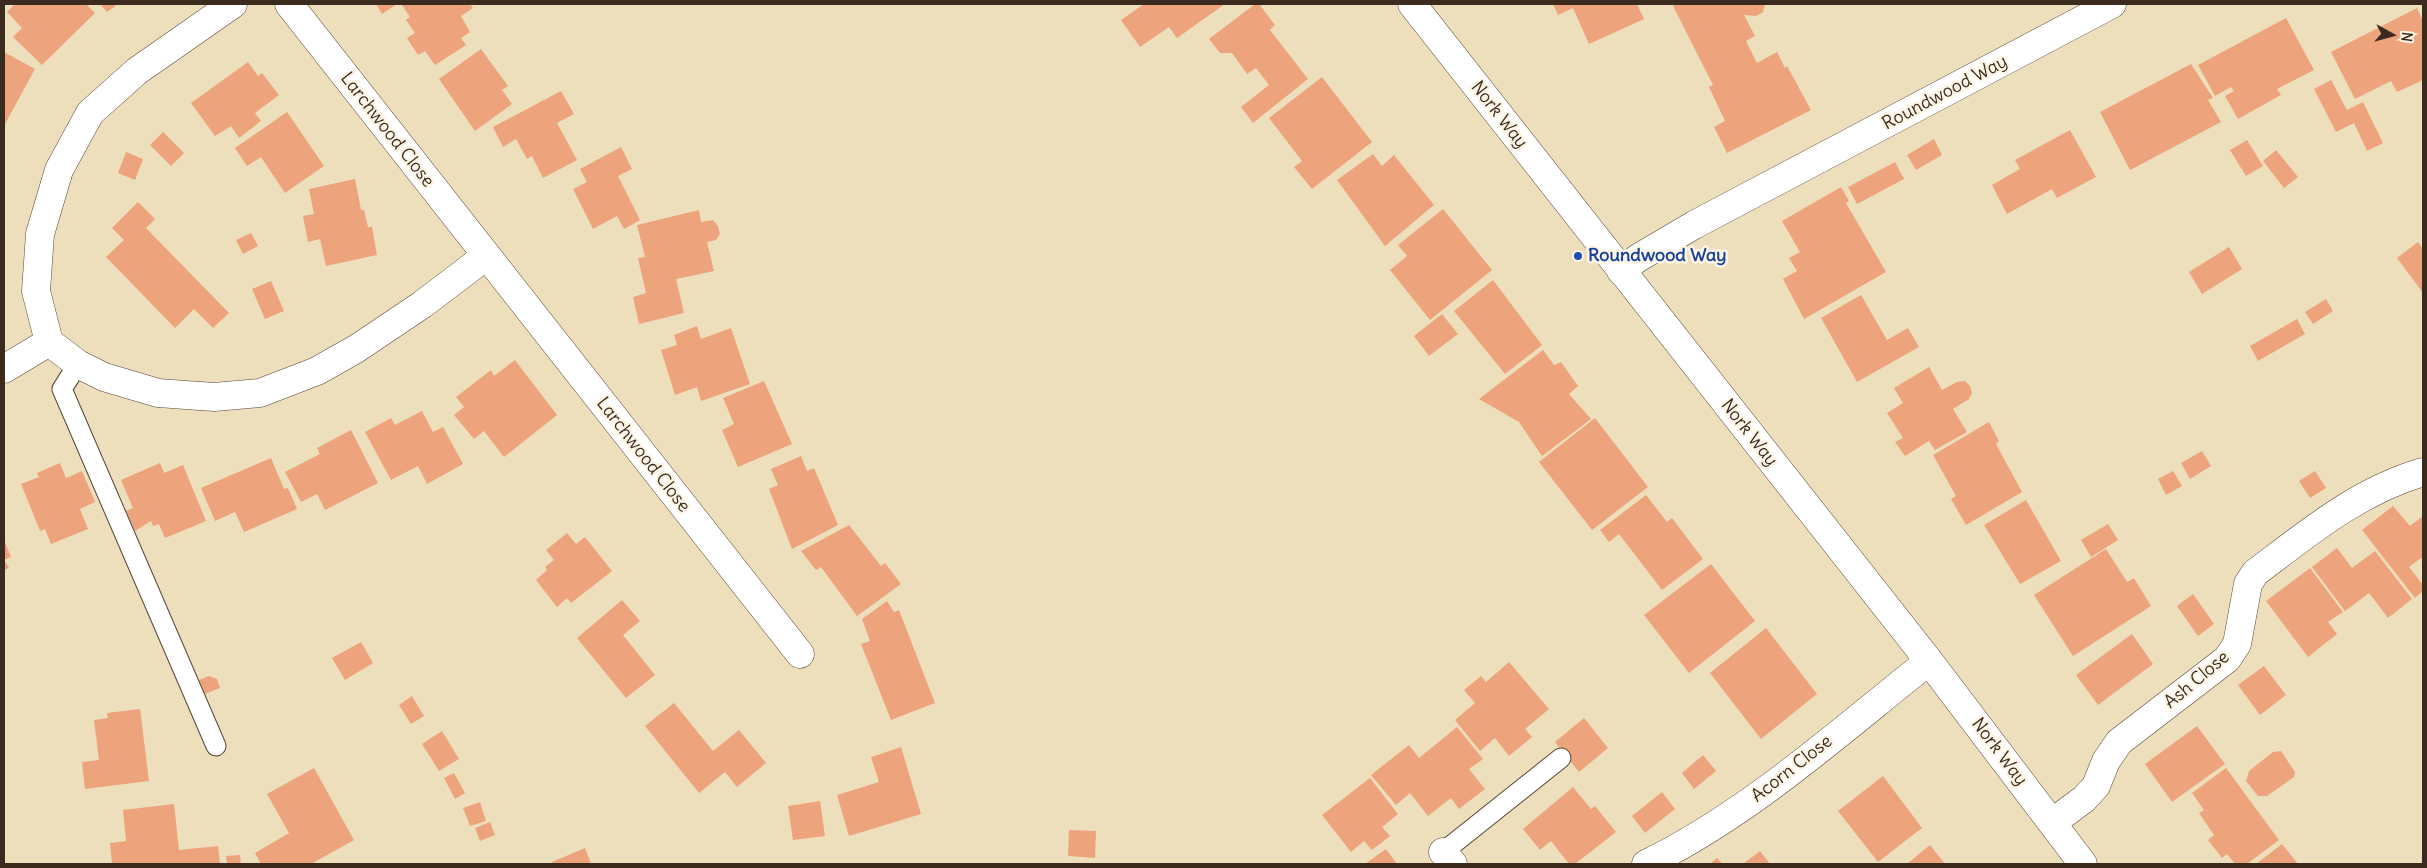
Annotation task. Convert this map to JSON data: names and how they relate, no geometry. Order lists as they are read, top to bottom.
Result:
{
  "streets": {
    "street": [
      "Roundwood Way",
      "Nork Way",
      "Larchwood Close",
      "Ash Close",
      "Acorn Close"
    ]
  },
  "crossings": [
    ["Roundwood Way", "Nork Way"],
    ["Nork Way", "Ash Close"],
    ["Nork Way", "Acorn Close"]
  ],
  "places": ["Roundwood Way"],
  "north": "right"
}
